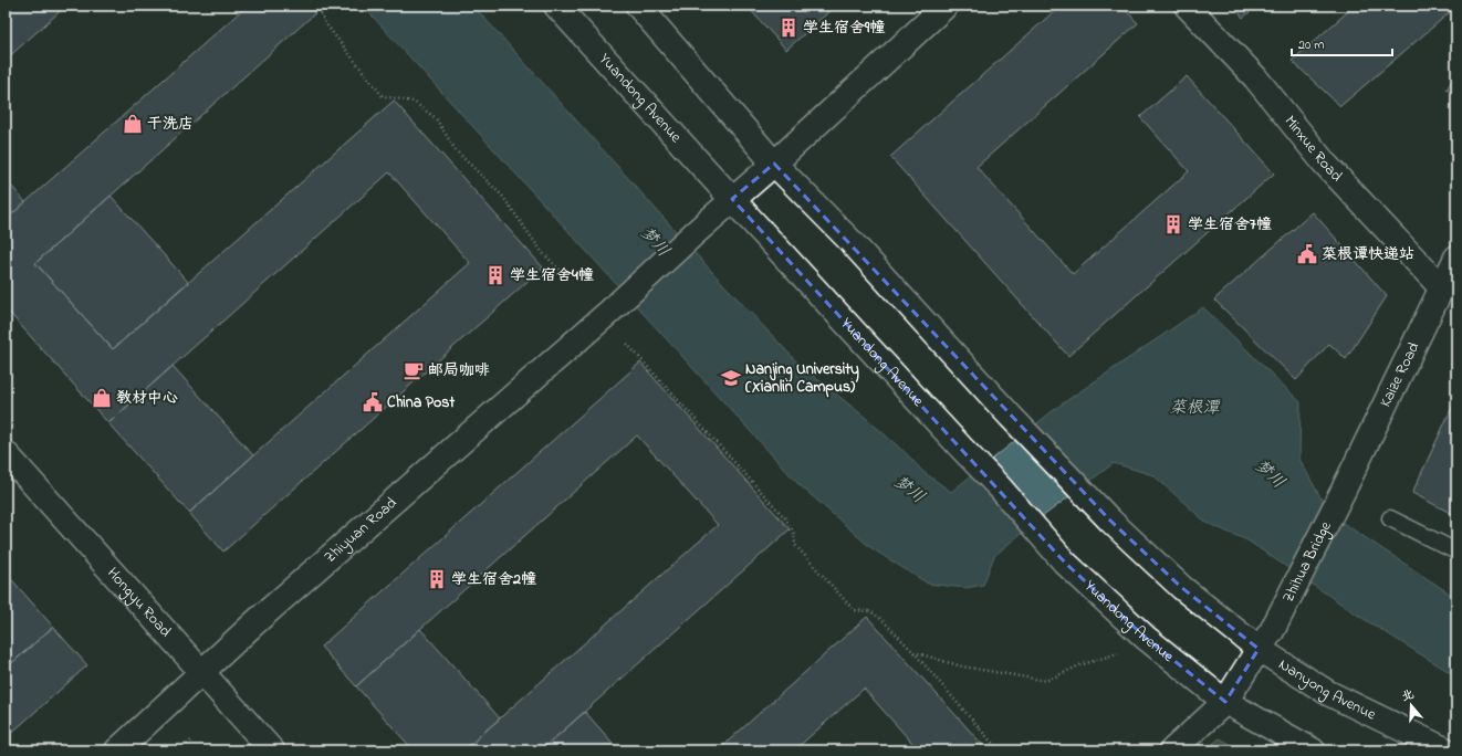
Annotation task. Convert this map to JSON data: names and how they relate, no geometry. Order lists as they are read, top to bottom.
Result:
{
  "streets": {
    "street": [
      "Yuandong Avenue",
      "Minxue Road",
      "Kaize Road",
      "Zhiyuan Road",
      "Zhihua Bridge",
      "Hongyu Road",
      "Nanyong Avenue"
    ]
  },
  "crossings": [
    ["Yuandong Avenue", "Zhiyuan Road"],
    ["Yuandong Avenue", "Zhihua Bridge"],
    ["Minxue Road", "Kaize Road"],
    ["Kaize Road", "Zhihua Bridge"],
    ["Zhiyuan Road", "Hongyu Road"],
    ["Zhihua Bridge", "Nanyong Avenue"]
  ],
  "water": ["梦川", "菜根潭"],
  "places": {
    "building": [
      "学生宿舍9幢",
      "学生宿舍7幢",
      "学生宿舍4幢",
      "学生宿舍2幢"
    ],
    "shop": ["干洗店", "教材中心"],
    "public building": ["菜根谭快递站", "China Post"],
    "cafe": ["邮局咖啡"],
    "school or university": ["Nanjing University (Xianlin Campus)"]
  },
  "scale_bar": "20 m",
  "north": "top"
}
